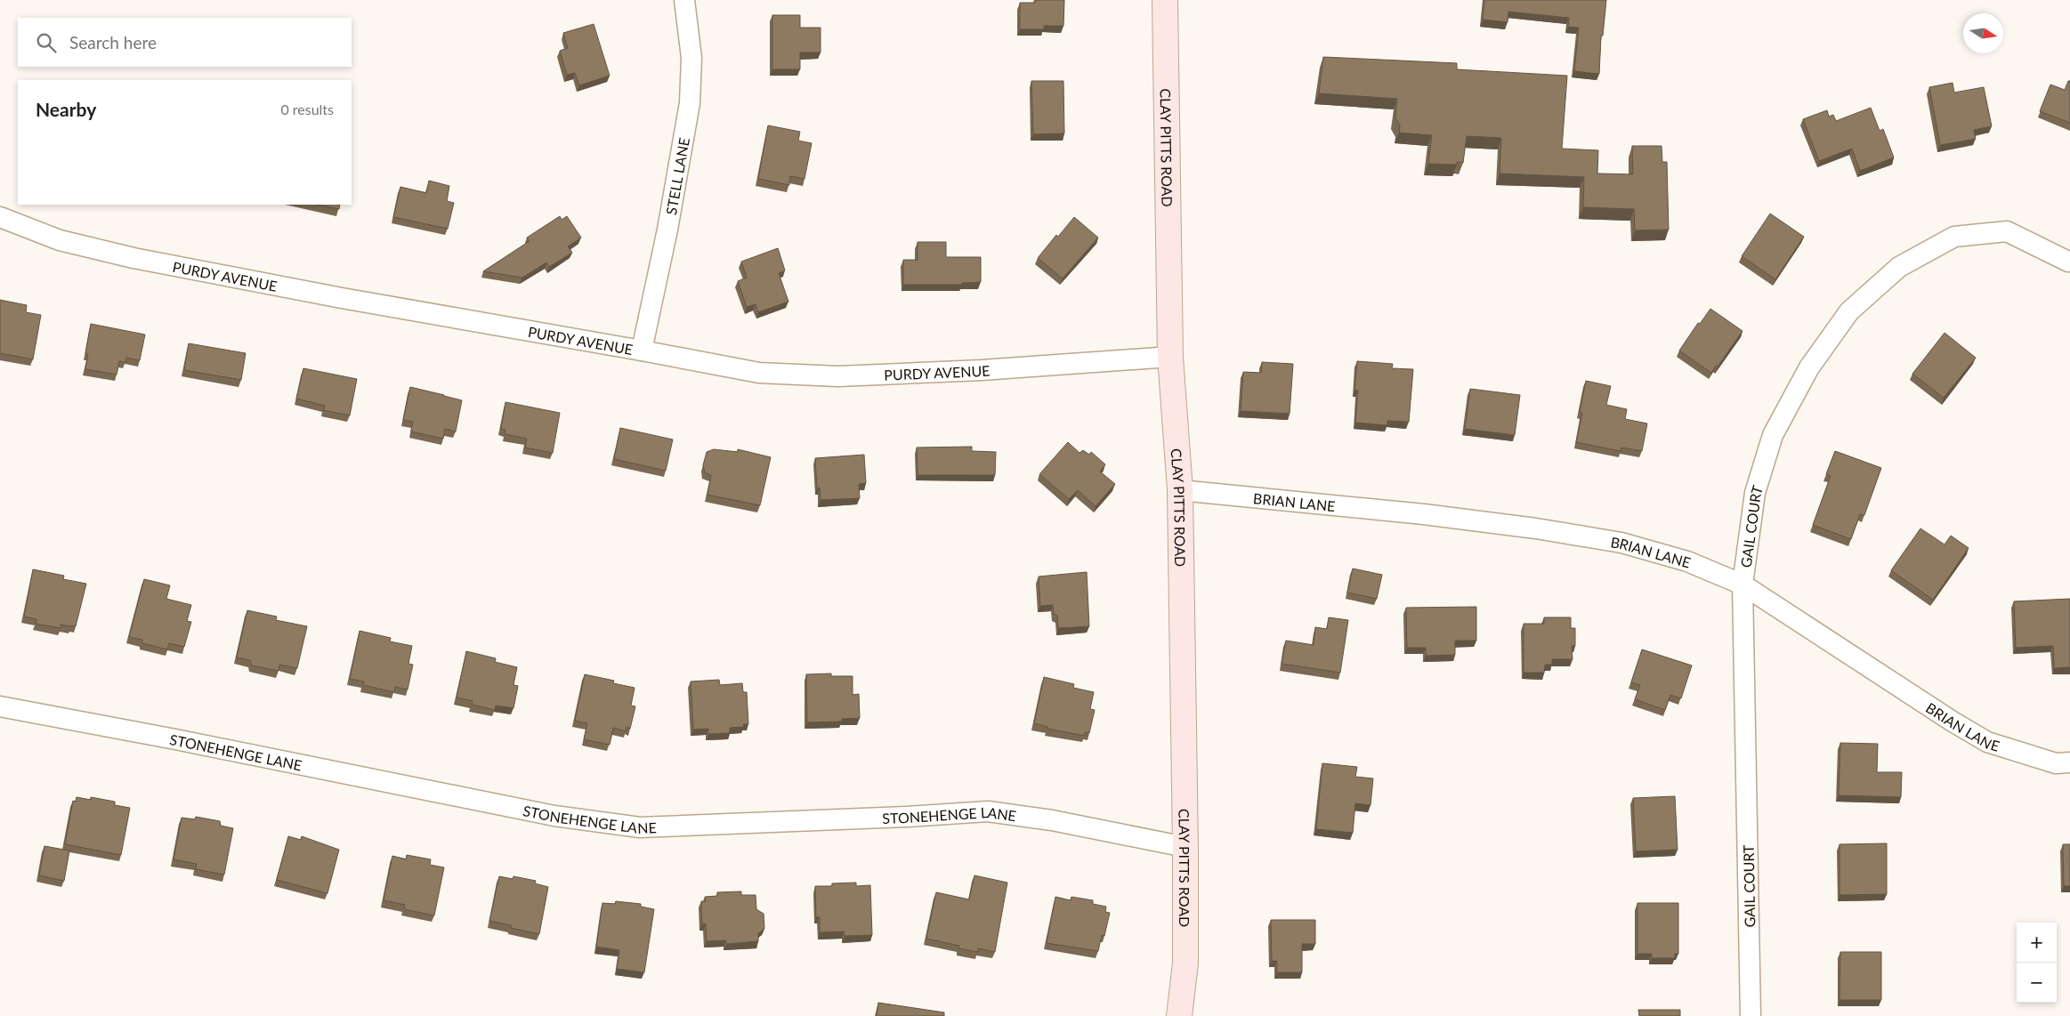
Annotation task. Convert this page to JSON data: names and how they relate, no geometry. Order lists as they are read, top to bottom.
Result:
{
  "streets": {
    "street": [
      "CLAY PITTS ROAD",
      "STELL LANE",
      "PURDY AVENUE",
      "BRIAN LANE",
      "GAIL COURT",
      "STONEHENGE LANE"
    ]
  },
  "crossings": [
    ["CLAY PITTS ROAD", "PURDY AVENUE"],
    ["CLAY PITTS ROAD", "BRIAN LANE"],
    ["CLAY PITTS ROAD", "STONEHENGE LANE"],
    ["STELL LANE", "PURDY AVENUE"],
    ["BRIAN LANE", "GAIL COURT"]
  ],
  "north": "right",
  "page": {
    "search": "Search here",
    "heading": ["Nearby", "0 results"],
    "map_buttons": ["+", "−"]
  }
}
